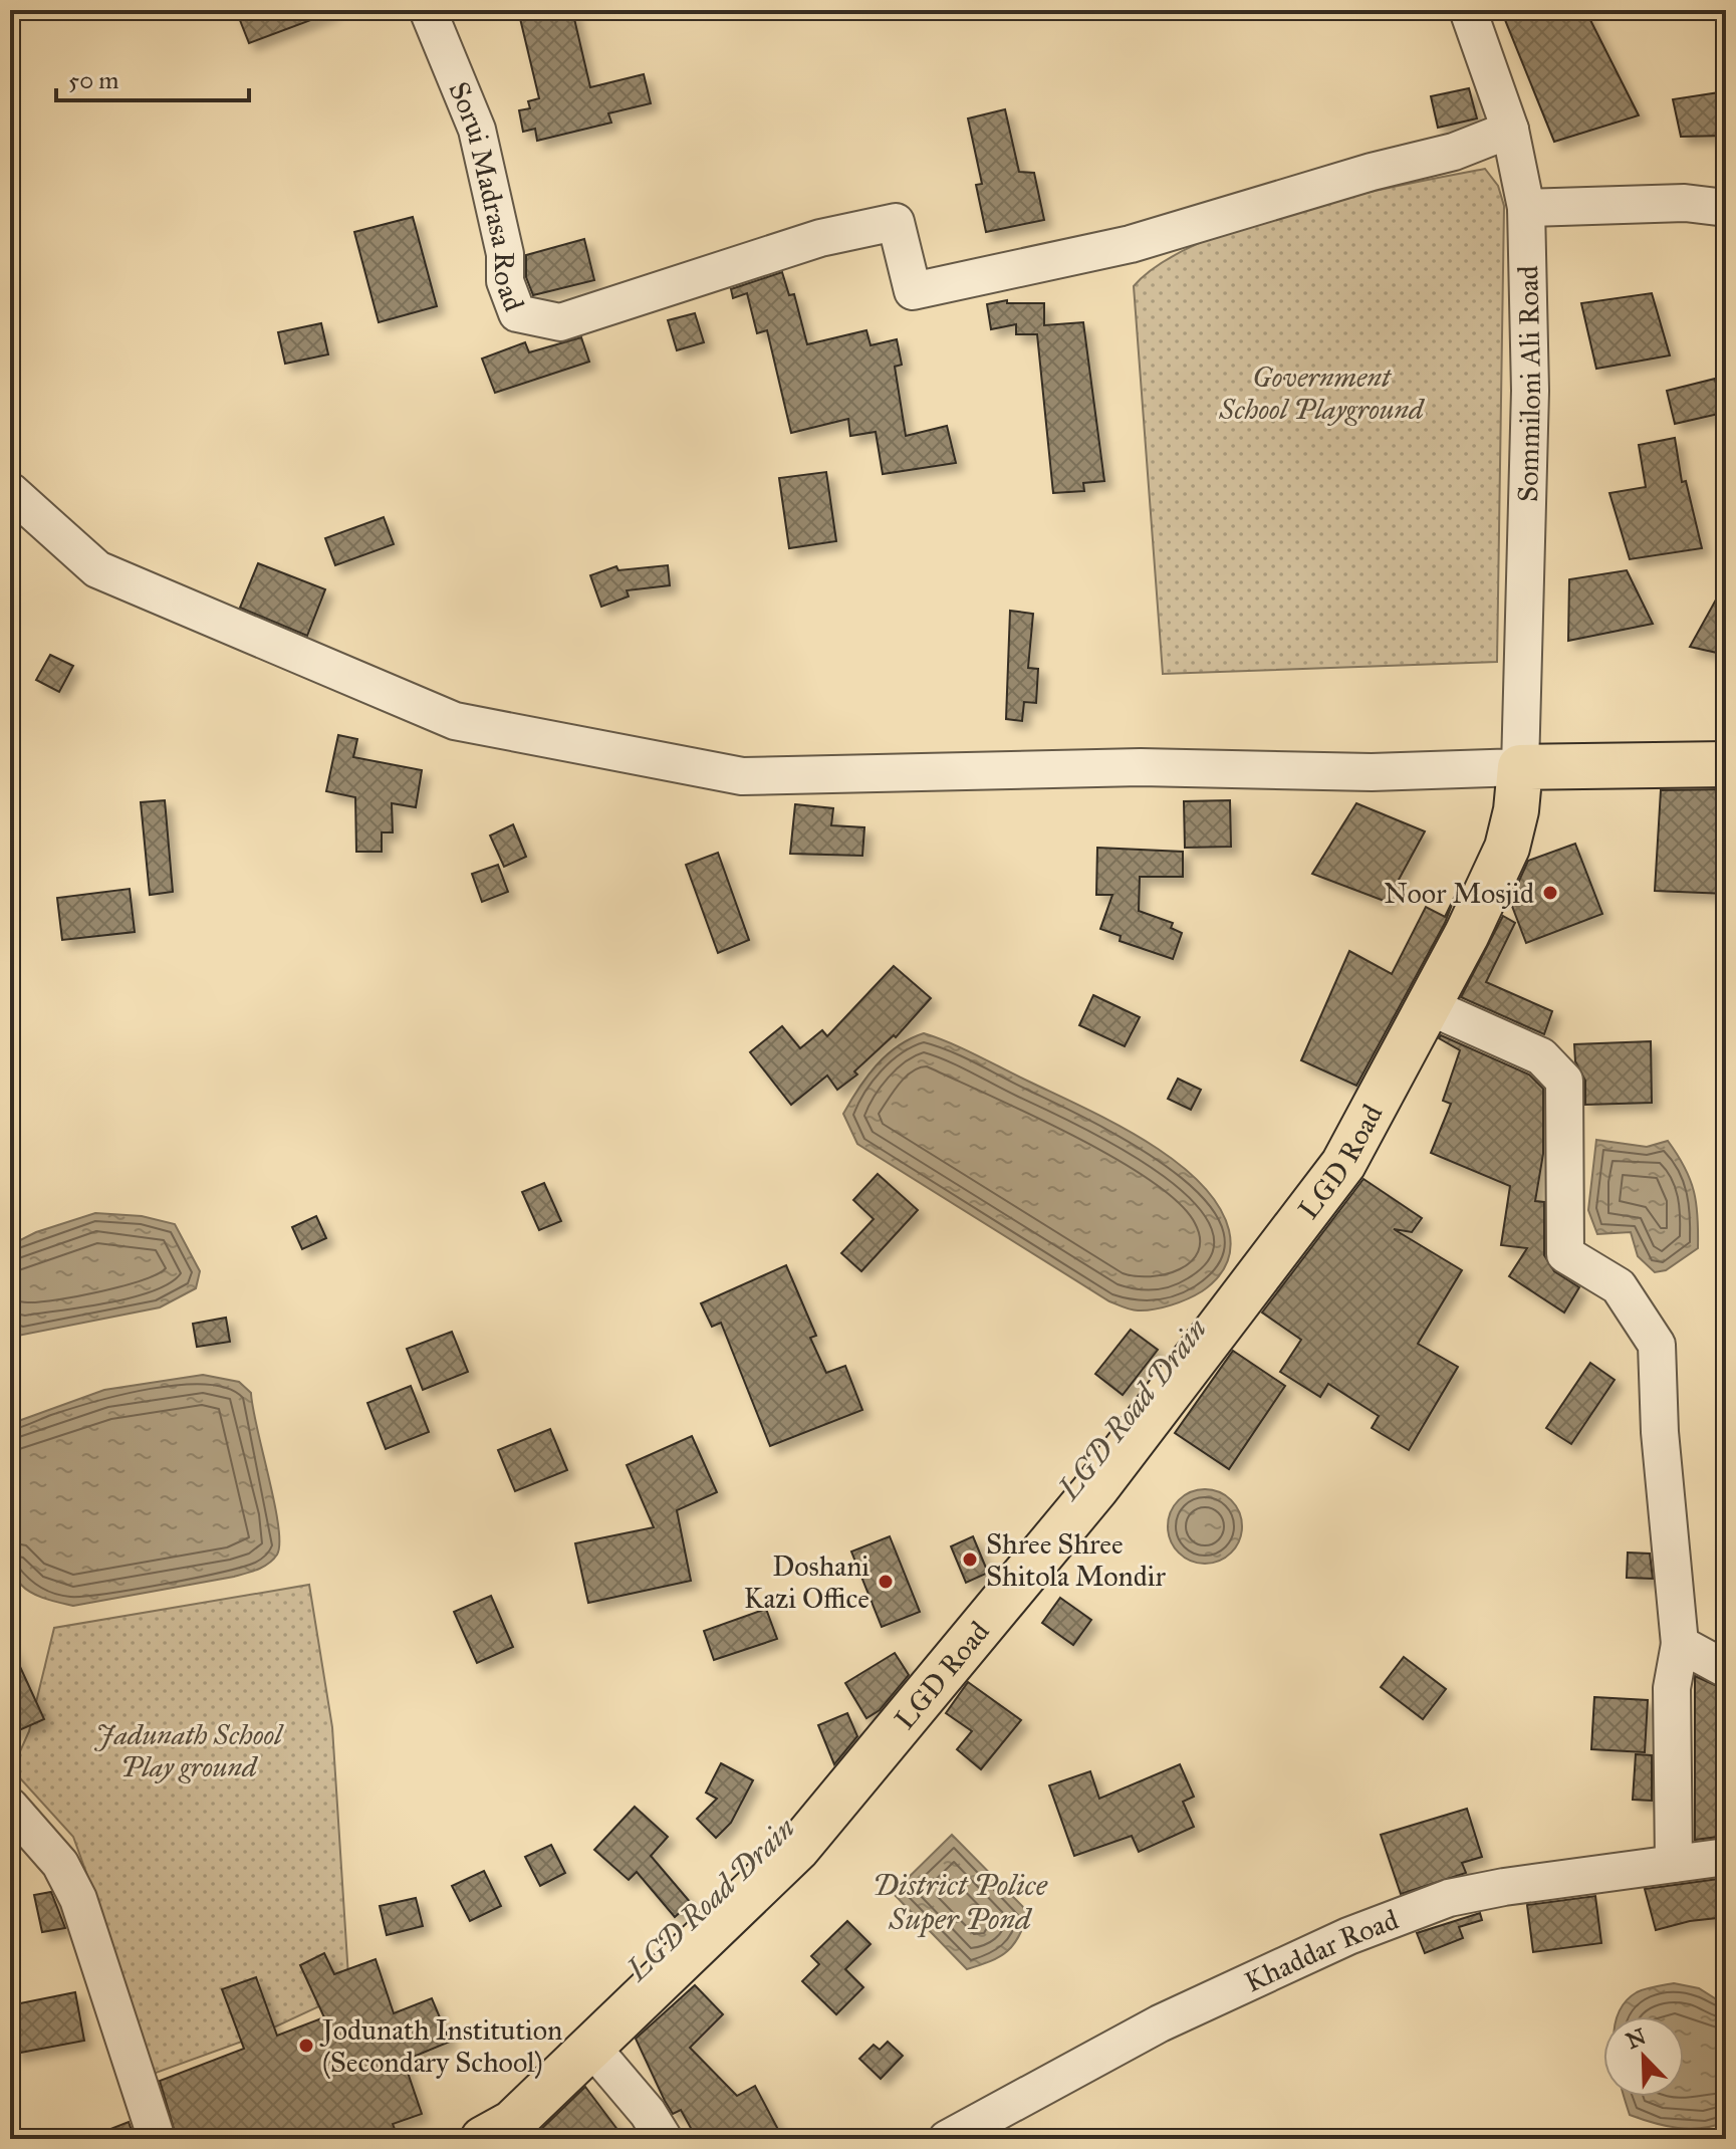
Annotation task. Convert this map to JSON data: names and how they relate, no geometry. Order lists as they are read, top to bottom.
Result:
{
  "streets": {
    "main road": ["LGD Road"],
    "street": ["Sorui Madrasa Road", "Sommiloni Ali Road", "Khaddar Road"]
  },
  "crossings": [
    ["Sorui Madrasa Road", "Sommiloni Ali Road"],
    ["Sommiloni Ali Road", "LGD Road"]
  ],
  "water": ["LGD Road Drain", "District Police Super Pond"],
  "parks": ["Government School Playground", "Jadunath School Play ground"],
  "places": [
    "Noor Mosjid",
    "Shree Shree Shitola Mondir",
    "Doshani Kazi Office",
    "Jodunath Institution (Secondary School)"
  ],
  "scale_bar": "50 m",
  "north": "top left"
}
